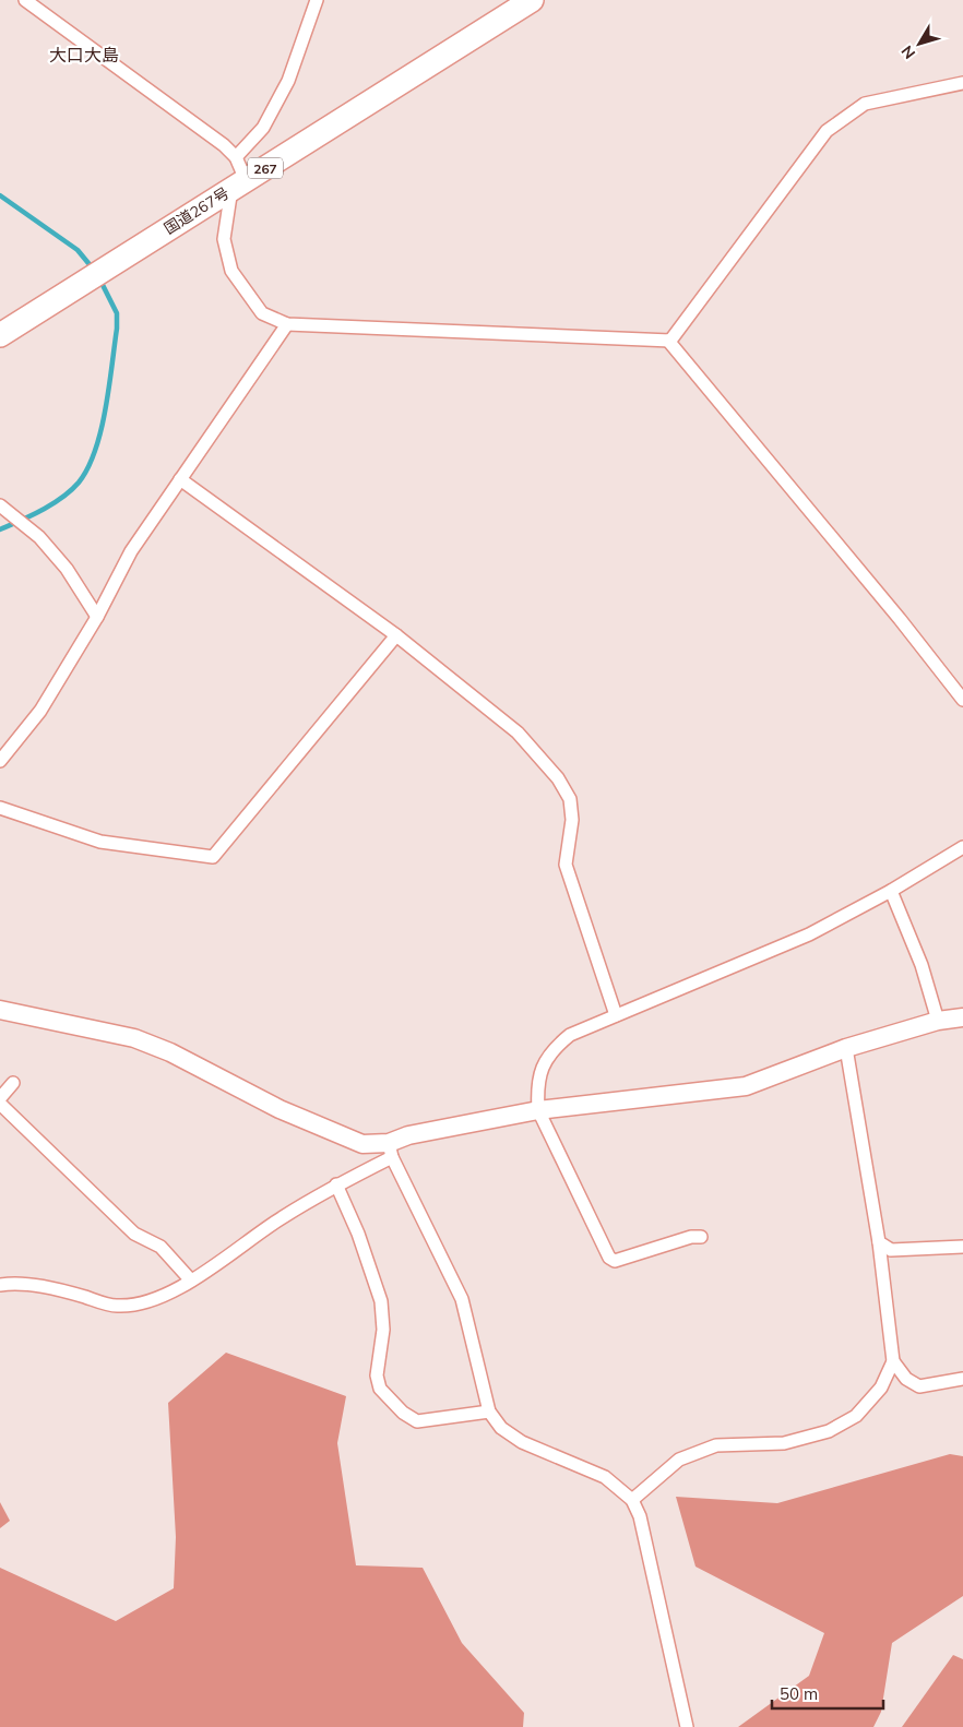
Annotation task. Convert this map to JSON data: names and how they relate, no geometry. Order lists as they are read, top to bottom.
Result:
{
  "streets": {
    "highway": ["267", "国道267号"]
  },
  "districts": ["大口大島"],
  "scale_bar": "50 m",
  "north": "bottom left"
}
